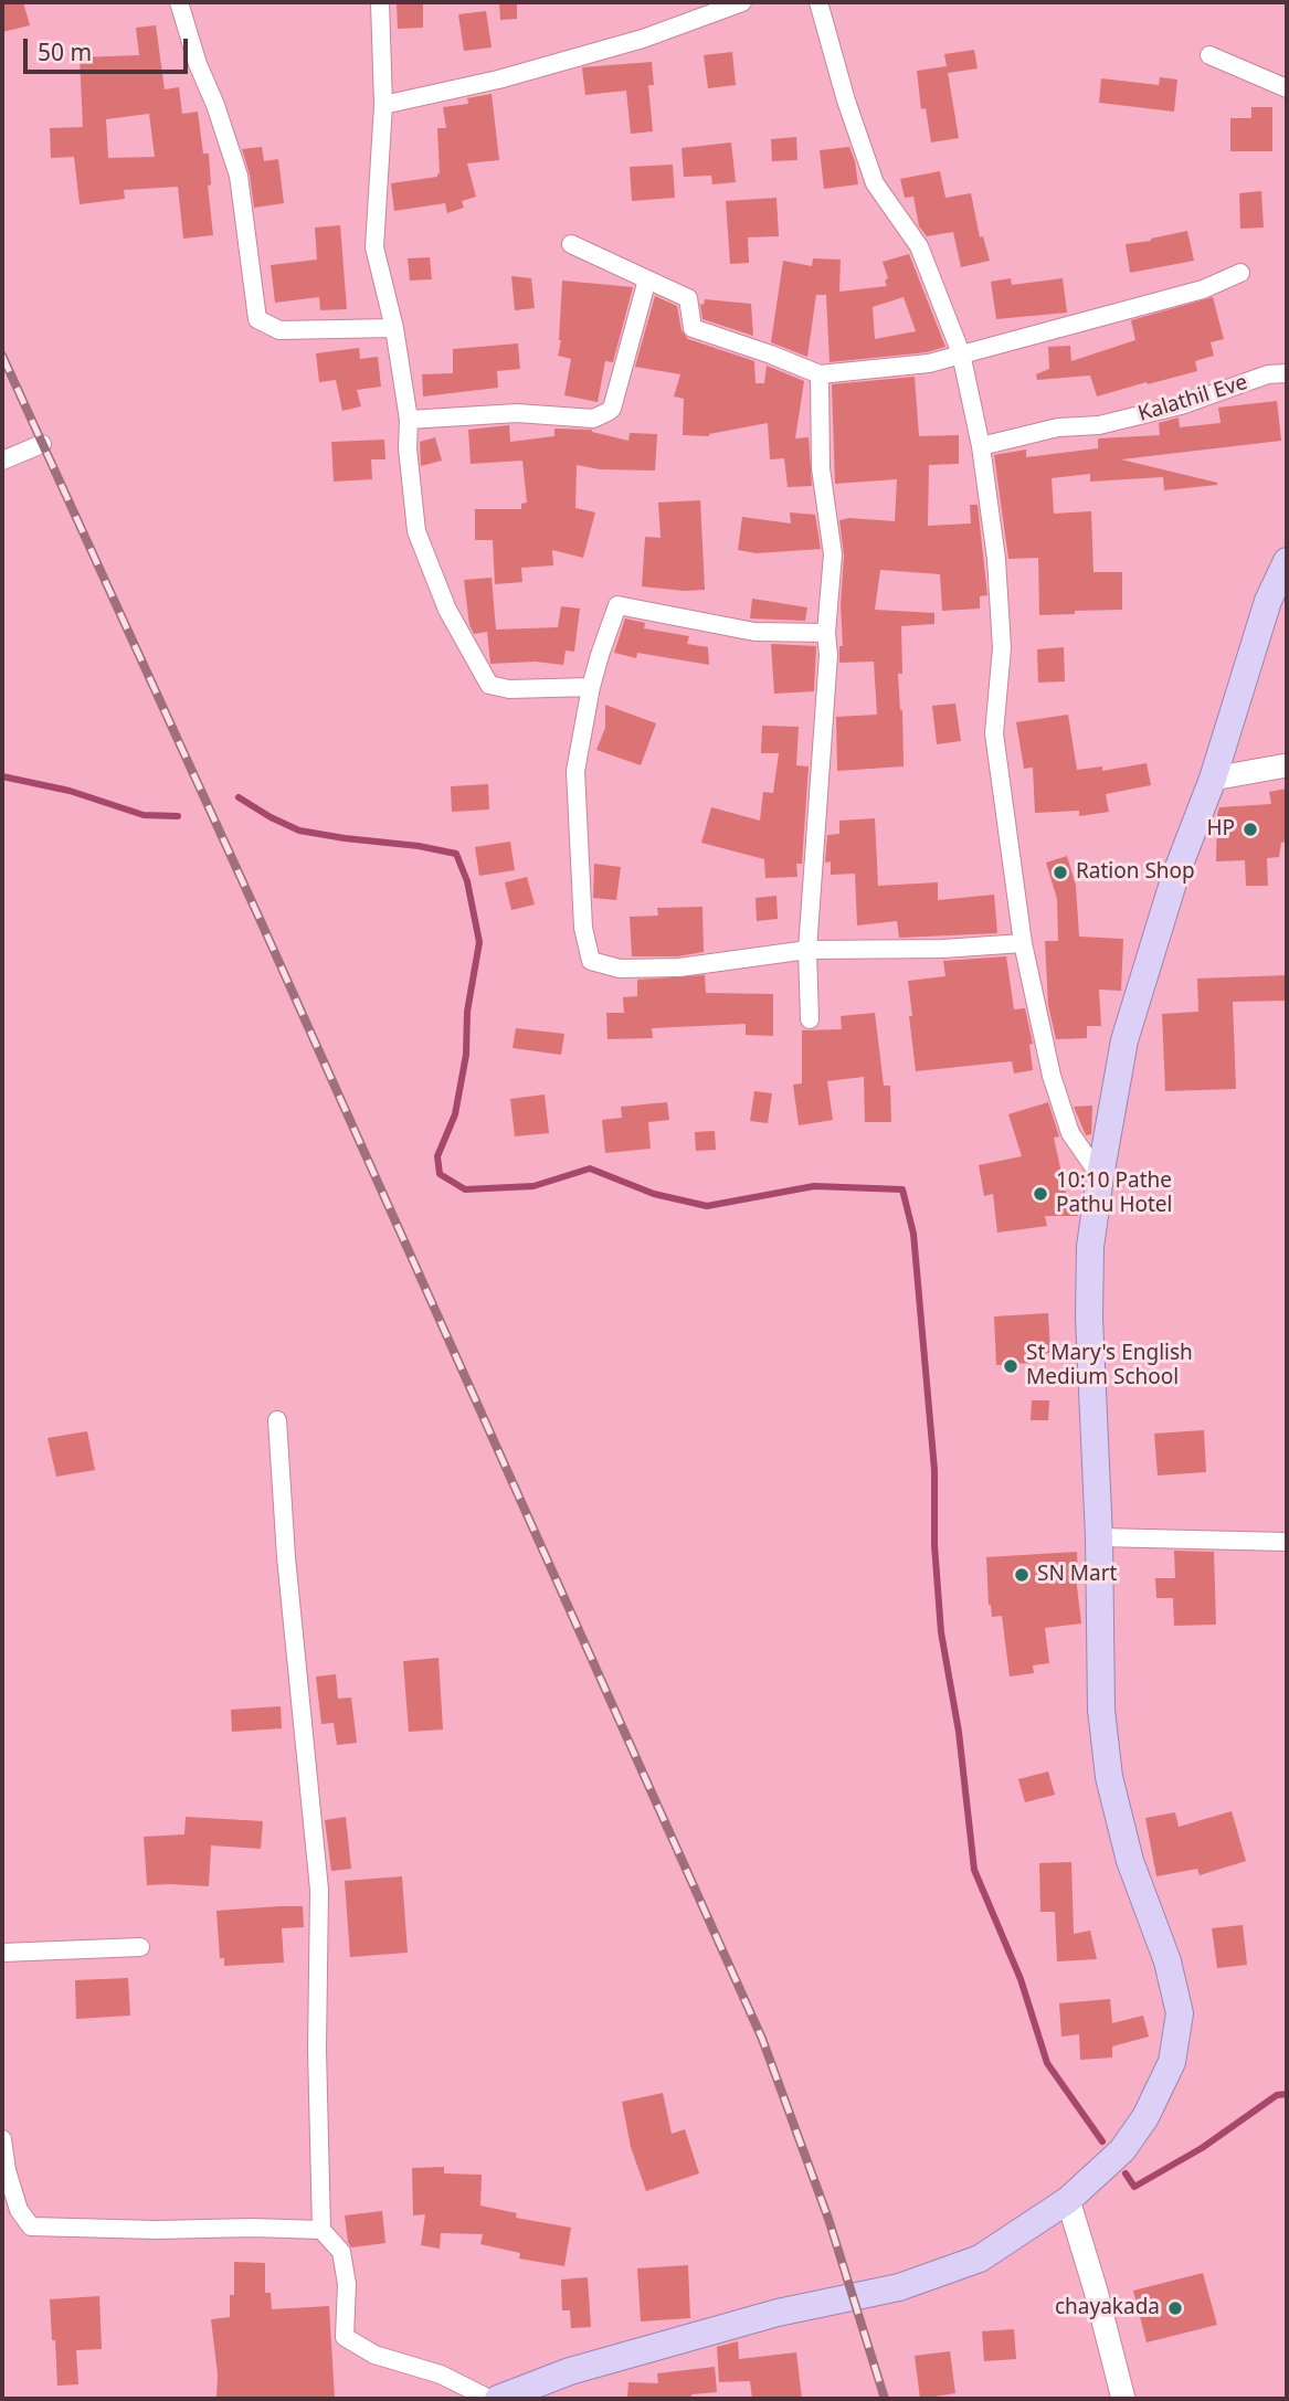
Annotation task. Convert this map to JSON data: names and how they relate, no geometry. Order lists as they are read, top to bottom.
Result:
{
  "streets": {
    "street": ["Kalathil Eve"]
  },
  "places": [
    "HP",
    "Ration Shop",
    "10:10 Pathe Pathu Hotel",
    "St Mary's English Medium School",
    "SN Mart",
    "chayakada"
  ],
  "scale_bar": "50 m"
}
